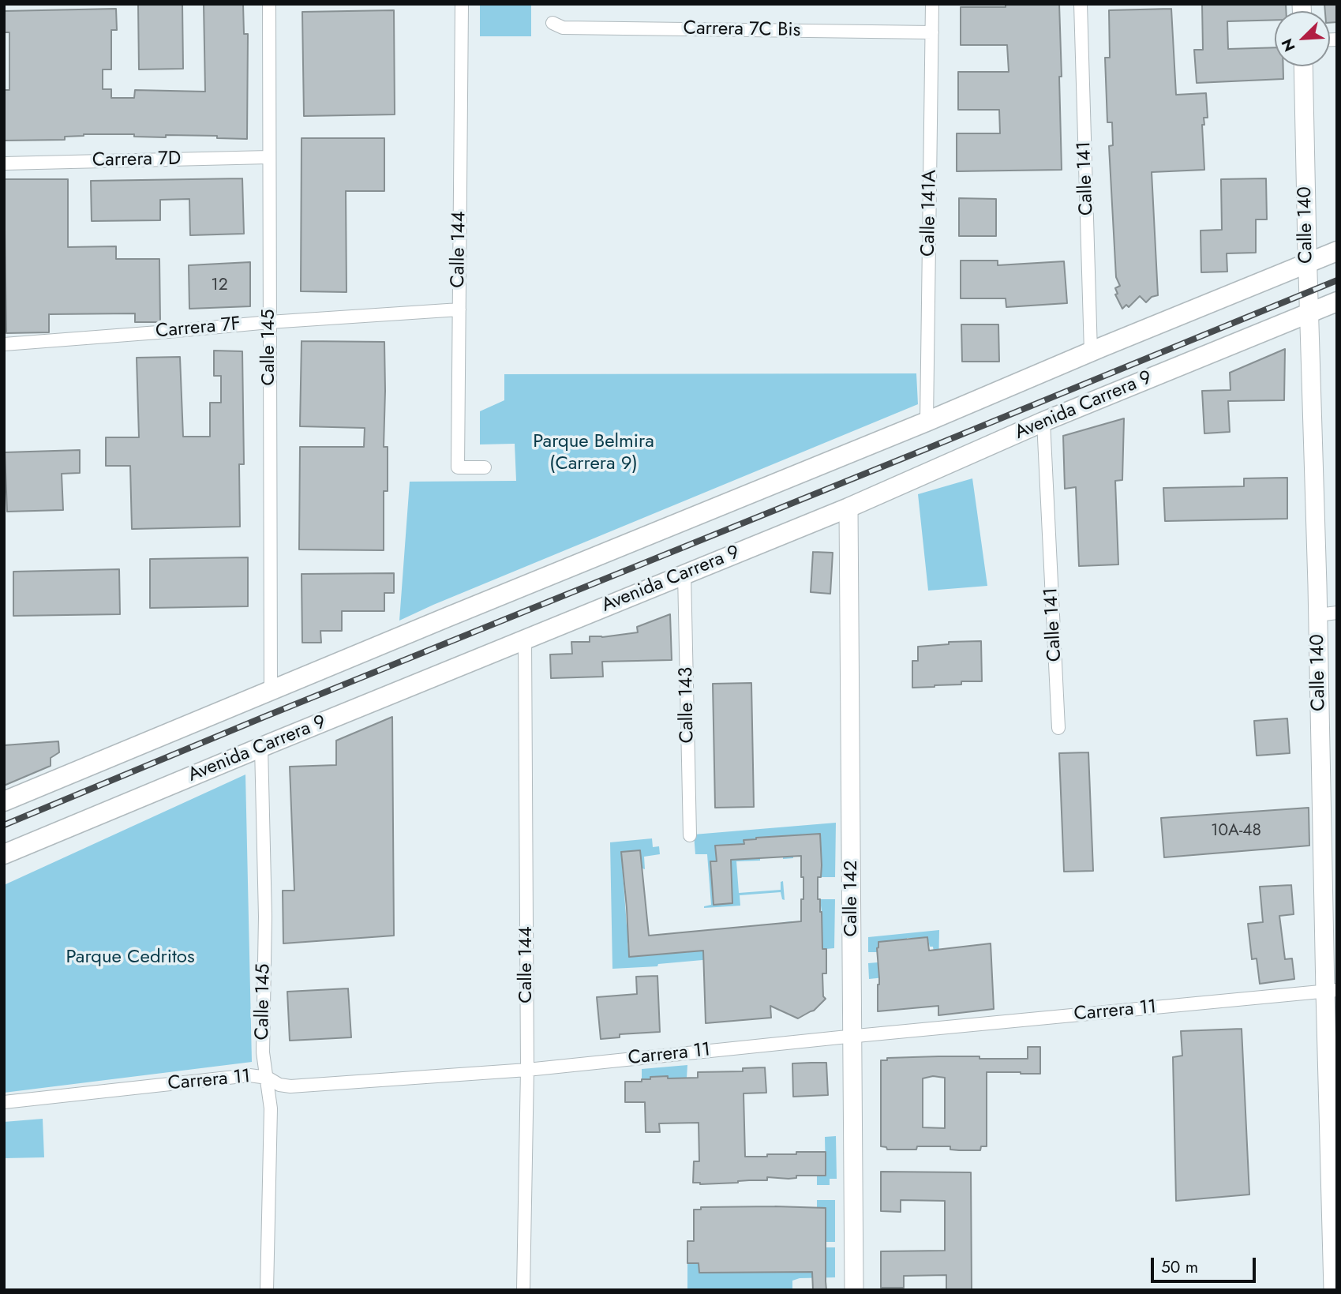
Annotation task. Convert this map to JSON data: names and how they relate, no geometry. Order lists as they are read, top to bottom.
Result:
{
  "streets": {
    "main road": ["Avenida Carrera 9"],
    "street": [
      "Carrera 7C Bis",
      "Carrera 7D",
      "Calle 141",
      "Calle 141A",
      "Calle 140",
      "Calle 144",
      "Carrera 7F",
      "Calle 145",
      "Calle 143",
      "Calle 142",
      "Carrera 11"
    ]
  },
  "crossings": [
    ["Carrera 7C Bis", "Calle 141A"],
    ["Carrera 7D", "Calle 145"],
    ["Calle 141", "Avenida Carrera 9"],
    ["Calle 140", "Avenida Carrera 9"],
    ["Calle 140", "Carrera 11"],
    ["Calle 144", "Carrera 7F"],
    ["Calle 144", "Avenida Carrera 9"],
    ["Calle 144", "Carrera 11"],
    ["Carrera 7F", "Calle 145"],
    ["Calle 145", "Avenida Carrera 9"],
    ["Calle 145", "Carrera 11"],
    ["Avenida Carrera 9", "Calle 143"],
    ["Avenida Carrera 9", "Calle 142"],
    ["Calle 142", "Carrera 11"]
  ],
  "parks": ["Parque Belmira (Carrera 9)", "Parque Cedritos"],
  "house_numbers": ["12", "10A-48"],
  "scale_bar": "50 m",
  "north": "bottom left"
}
